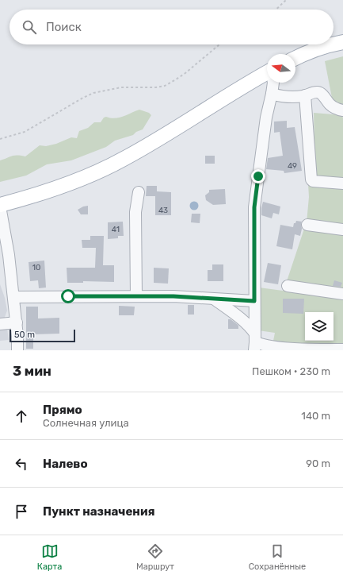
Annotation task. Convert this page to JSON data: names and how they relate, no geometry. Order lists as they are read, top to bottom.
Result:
{
  "house_numbers": [
    "49",
    "43",
    "41",
    "10"
  ],
  "scale_bar": "50 m",
  "north": "left",
  "page": {
    "search": "Поиск",
    "scale": "50 m",
    "heading": ["3 мин", "Пешком · 230 m"],
    "list": [
      ["Прямо", "Солнечная улица", "140 m"],
      ["Налево", "90 m"],
      "Пункт назначения"
    ],
    "nav": ["Карта", "Маршрут", "Сохранённые"]
  }
}
